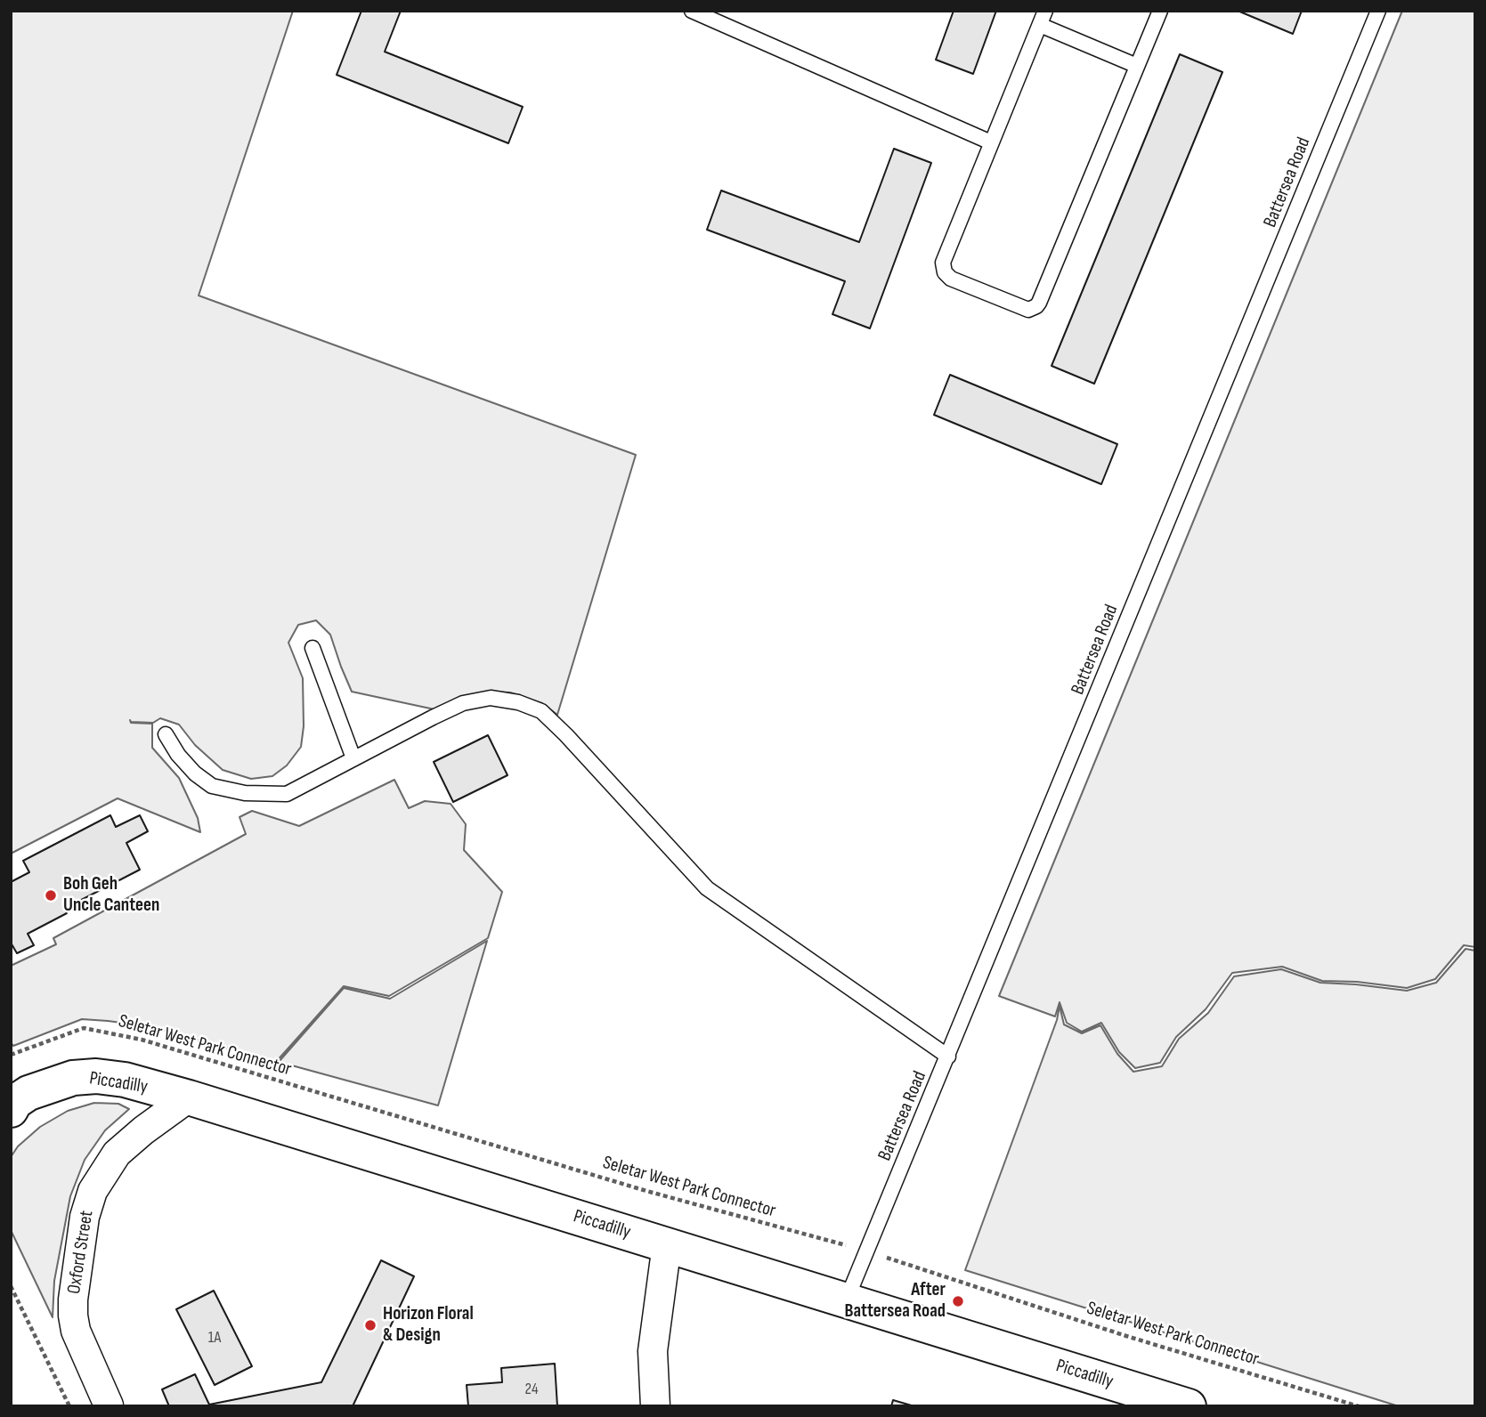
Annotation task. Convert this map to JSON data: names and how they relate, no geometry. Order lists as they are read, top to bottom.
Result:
{
  "streets": {
    "street": ["Piccadilly", "Oxford Street"],
    "lane": ["Battersea Road"],
    "path": ["Seletar West Park Connector"]
  },
  "crossings": [
    ["Battersea Road", "Seletar West Park Connector"],
    ["Battersea Road", "Piccadilly"],
    ["Piccadilly", "Oxford Street"]
  ],
  "places": ["Boh Geh Uncle Canteen", "After Battersea Road", "Horizon Floral & Design"],
  "house_numbers": ["1A", "24"]
}
